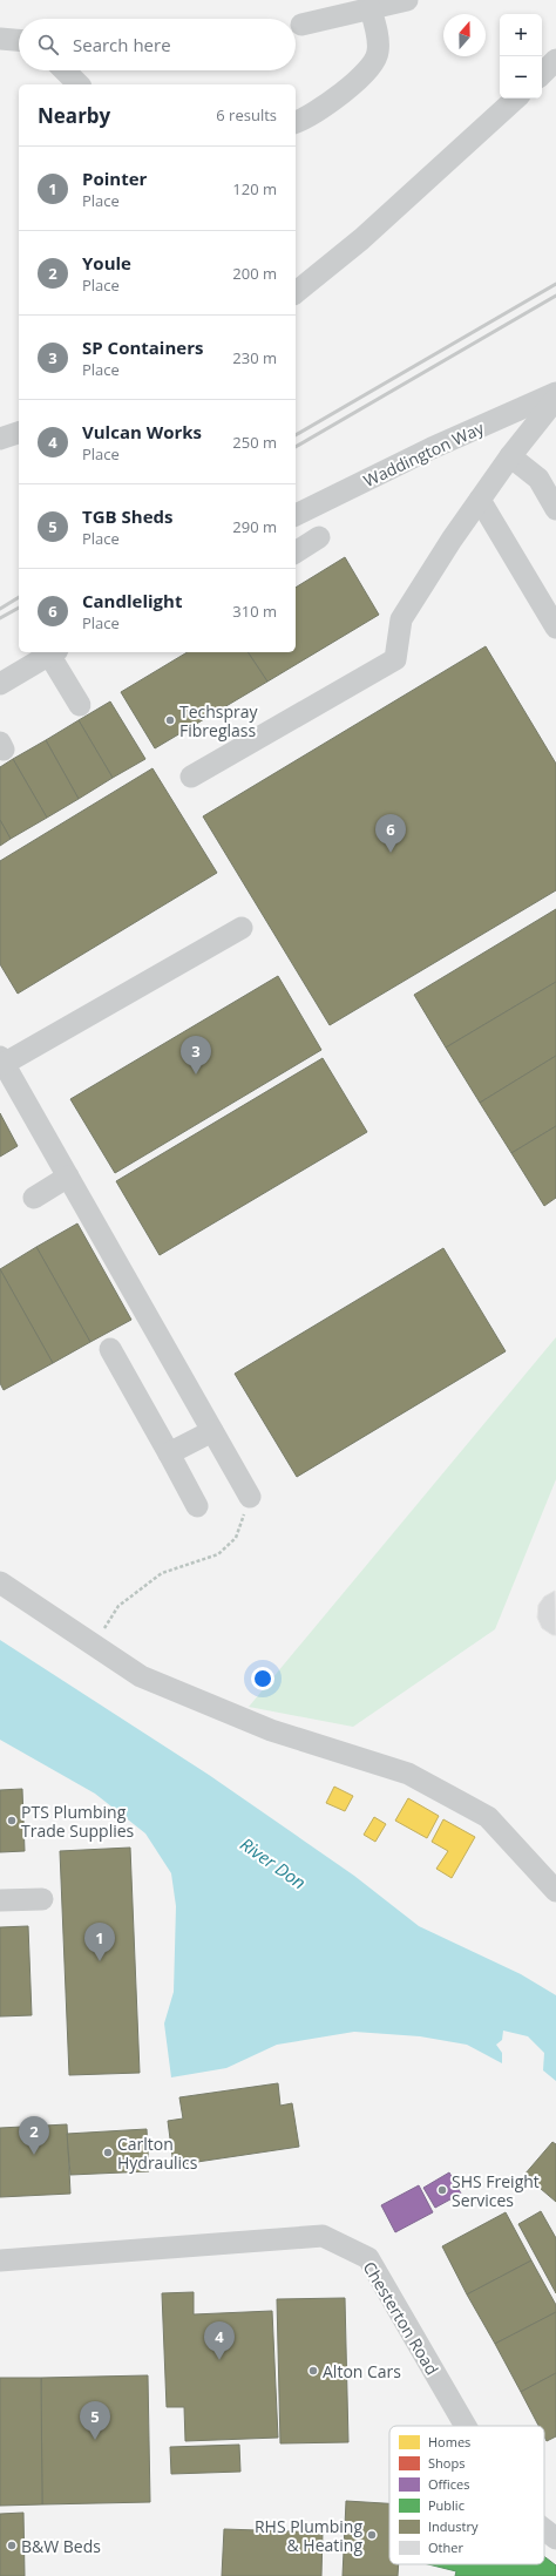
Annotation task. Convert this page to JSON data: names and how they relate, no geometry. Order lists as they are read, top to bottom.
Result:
{
  "streets": {
    "street": ["Waddington Way", "Chesterton Road"]
  },
  "water": ["River Don"],
  "places": [
    "Techspray Fibreglass",
    "PTS Plumbing Trade Supplies",
    "Carlton Hydraulics",
    "SHS Freight Services",
    "Alton Cars",
    "RHS Plumbing & Heating",
    "B&W Beds"
  ],
  "legend": [
    "Homes",
    "Shops",
    "Offices",
    "Public",
    "Industry",
    "Other"
  ],
  "north": "top",
  "page": {
    "map_buttons": ["+", "−"],
    "search": "Search here",
    "heading": ["Nearby", "6 results"],
    "list": [
      {
        "mark": "1",
        "name": "Pointer",
        "note": "Place",
        "value": "120 m"
      },
      {
        "mark": "2",
        "name": "Youle",
        "note": "Place",
        "value": "200 m"
      },
      {
        "mark": "3",
        "name": "SP Containers",
        "note": "Place",
        "value": "230 m"
      },
      {
        "mark": "4",
        "name": "Vulcan Works",
        "note": "Place",
        "value": "250 m"
      },
      {
        "mark": "5",
        "name": "TGB Sheds",
        "note": "Place",
        "value": "290 m"
      },
      {
        "mark": "6",
        "name": "Candlelight",
        "note": "Place",
        "value": "310 m"
      }
    ],
    "pins": [
      "6",
      "3",
      "1",
      "2",
      "4",
      "5"
    ]
  }
}
